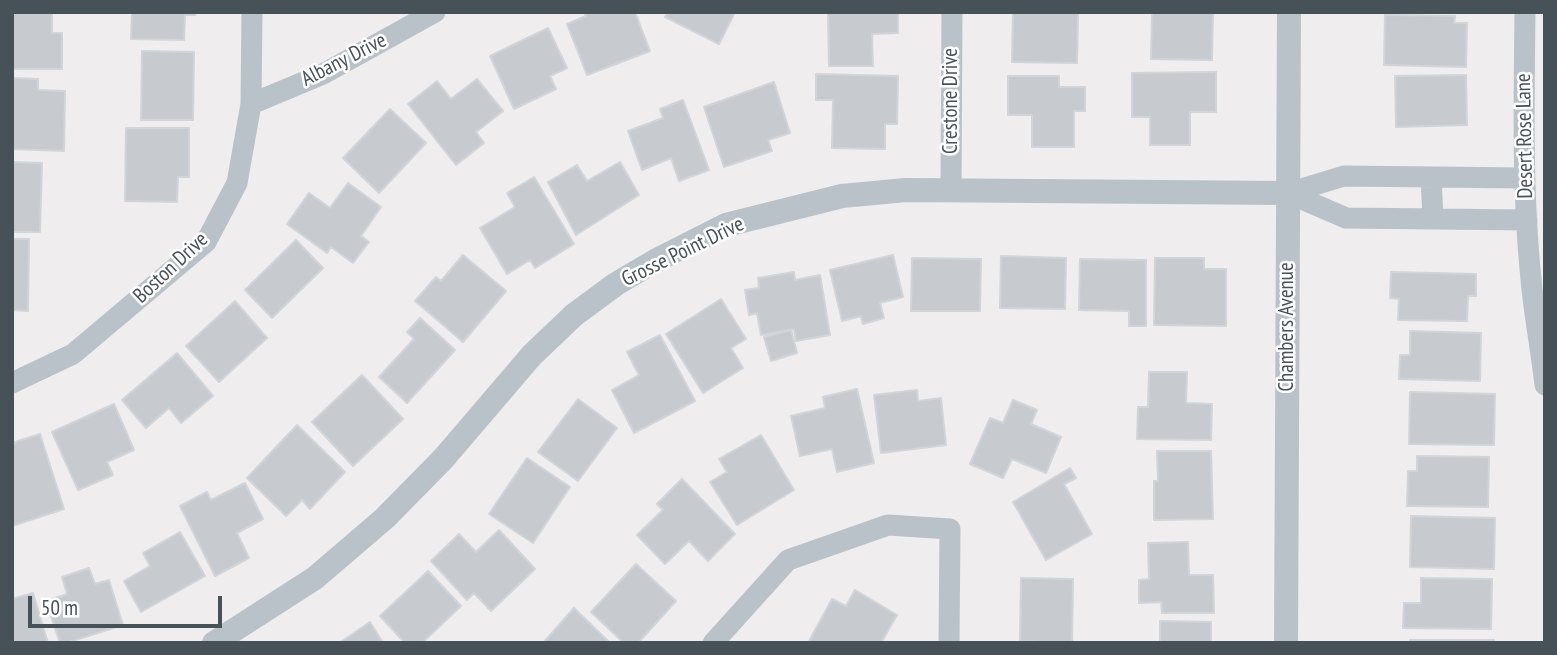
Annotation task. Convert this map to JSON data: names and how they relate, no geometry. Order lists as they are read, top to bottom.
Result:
{
  "streets": {
    "street": [
      "Albany Drive",
      "Crestone Drive",
      "Desert Rose Lane",
      "Grosse Point Drive",
      "Boston Drive",
      "Chambers Avenue"
    ]
  },
  "crossings": [
    ["Albany Drive", "Boston Drive"],
    ["Crestone Drive", "Grosse Point Drive"],
    ["Grosse Point Drive", "Chambers Avenue"]
  ],
  "scale_bar": "50 m"
}
